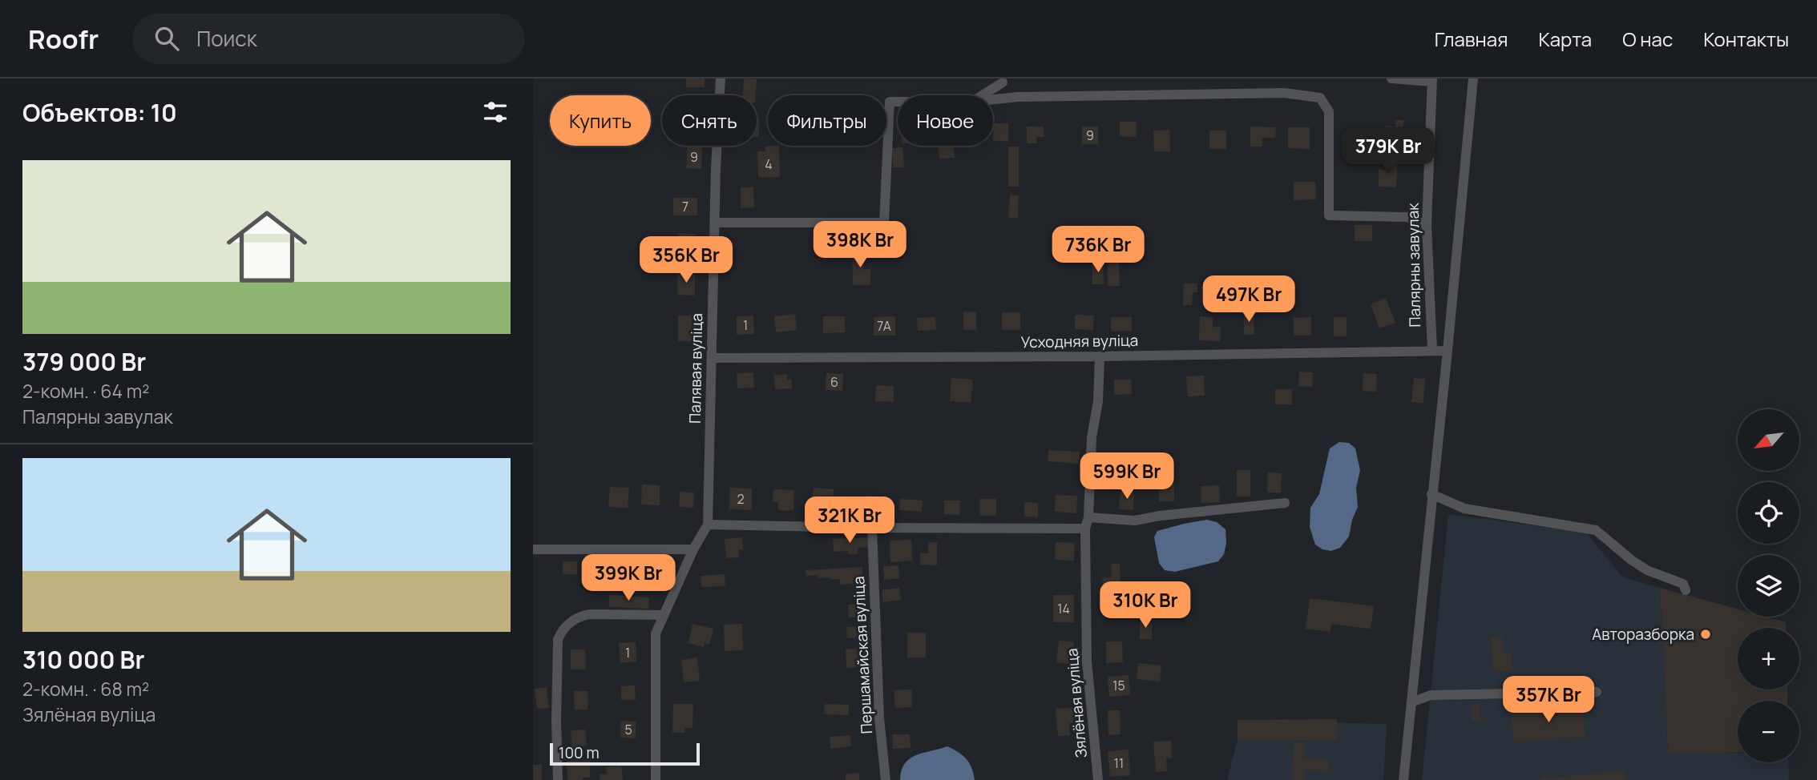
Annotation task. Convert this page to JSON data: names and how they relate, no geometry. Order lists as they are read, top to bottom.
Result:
{
  "streets": {
    "street": [
      "Палярны завулак",
      "Усходняя вуліца",
      "Палявая вуліца",
      "Першамайская вуліца",
      "Зялёная вуліца"
    ]
  },
  "crossings": [
    ["Палярны завулак", "Усходняя вуліца"],
    ["Усходняя вуліца", "Палявая вуліца"],
    ["Усходняя вуліца", "Зялёная вуліца"]
  ],
  "places": ["Авторазборка"],
  "house_numbers": [
    "9",
    "9",
    "4",
    "7",
    "1",
    "7А",
    "6",
    "2",
    "14",
    "1",
    "15",
    "5",
    "11"
  ],
  "scale_bar": "100 m",
  "north": "bottom left",
  "page": {
    "header": "Roofr",
    "search": "Поиск",
    "nav": [
      "Главная",
      "Карта",
      "О нас",
      "Контакты"
    ],
    "heading": "Объектов: 10",
    "chip": [
      "Купить",
      "Снять",
      "Фильтры",
      "Новое"
    ],
    "price": [
      "379K Br",
      "398K Br",
      "736K Br",
      "356K Br",
      "497K Br",
      "599K Br",
      "321K Br",
      "399K Br",
      "310K Br",
      "357K Br"
    ],
    "list": [
      {
        "name": "379 000 Br",
        "note": "2-комн. · 64 m² · Палярны завулак"
      },
      {
        "name": "310 000 Br",
        "note": "2-комн. · 68 m² · Зялёная вуліца"
      }
    ],
    "map_buttons": ["+", "−"],
    "scale": "100 m"
  }
}
